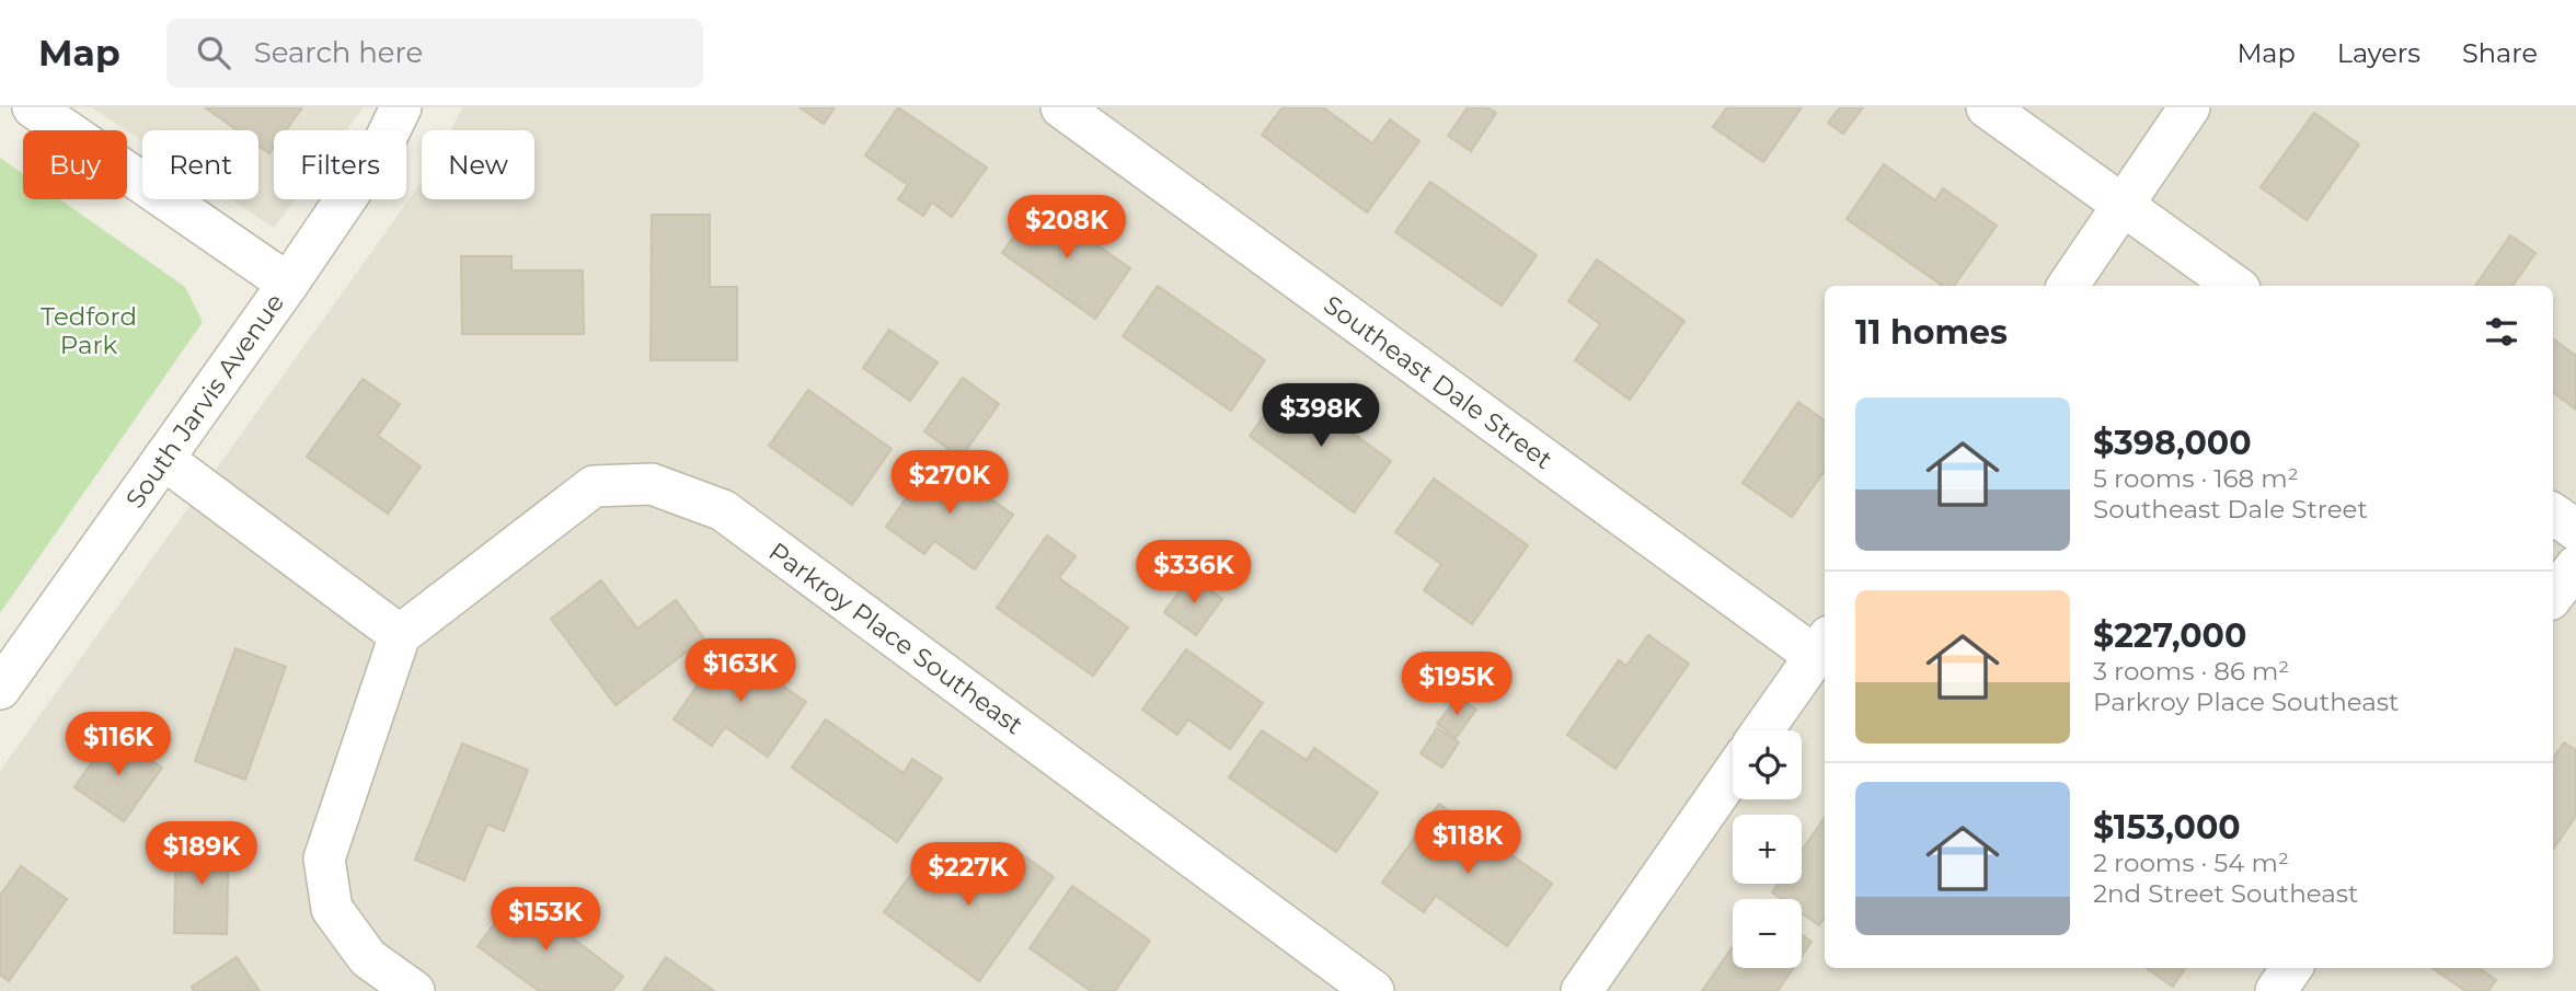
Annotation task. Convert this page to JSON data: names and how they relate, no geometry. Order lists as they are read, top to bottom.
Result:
{
  "streets": {
    "street": ["Southeast Dale Street", "South Jarvis Avenue", "Parkroy Place Southeast"]
  },
  "parks": ["Tedford Park"],
  "page": {
    "header": "Map",
    "search": "Search here",
    "nav": ["Map", "Layers", "Share"],
    "chip": [
      "Buy",
      "Rent",
      "Filters",
      "New"
    ],
    "price": [
      "$208K",
      "$398K",
      "$270K",
      "$336K",
      "$163K",
      "$195K",
      "$116K",
      "$118K",
      "$189K",
      "$227K",
      "$153K"
    ],
    "heading": "11 homes",
    "list": [
      {
        "name": "$398,000",
        "note": "5 rooms · 168 m² · Southeast Dale Street"
      },
      {
        "name": "$227,000",
        "note": "3 rooms · 86 m² · Parkroy Place Southeast"
      },
      {
        "name": "$153,000",
        "note": "2 rooms · 54 m² · 2nd Street Southeast"
      }
    ],
    "map_buttons": ["+", "−"]
  }
}
